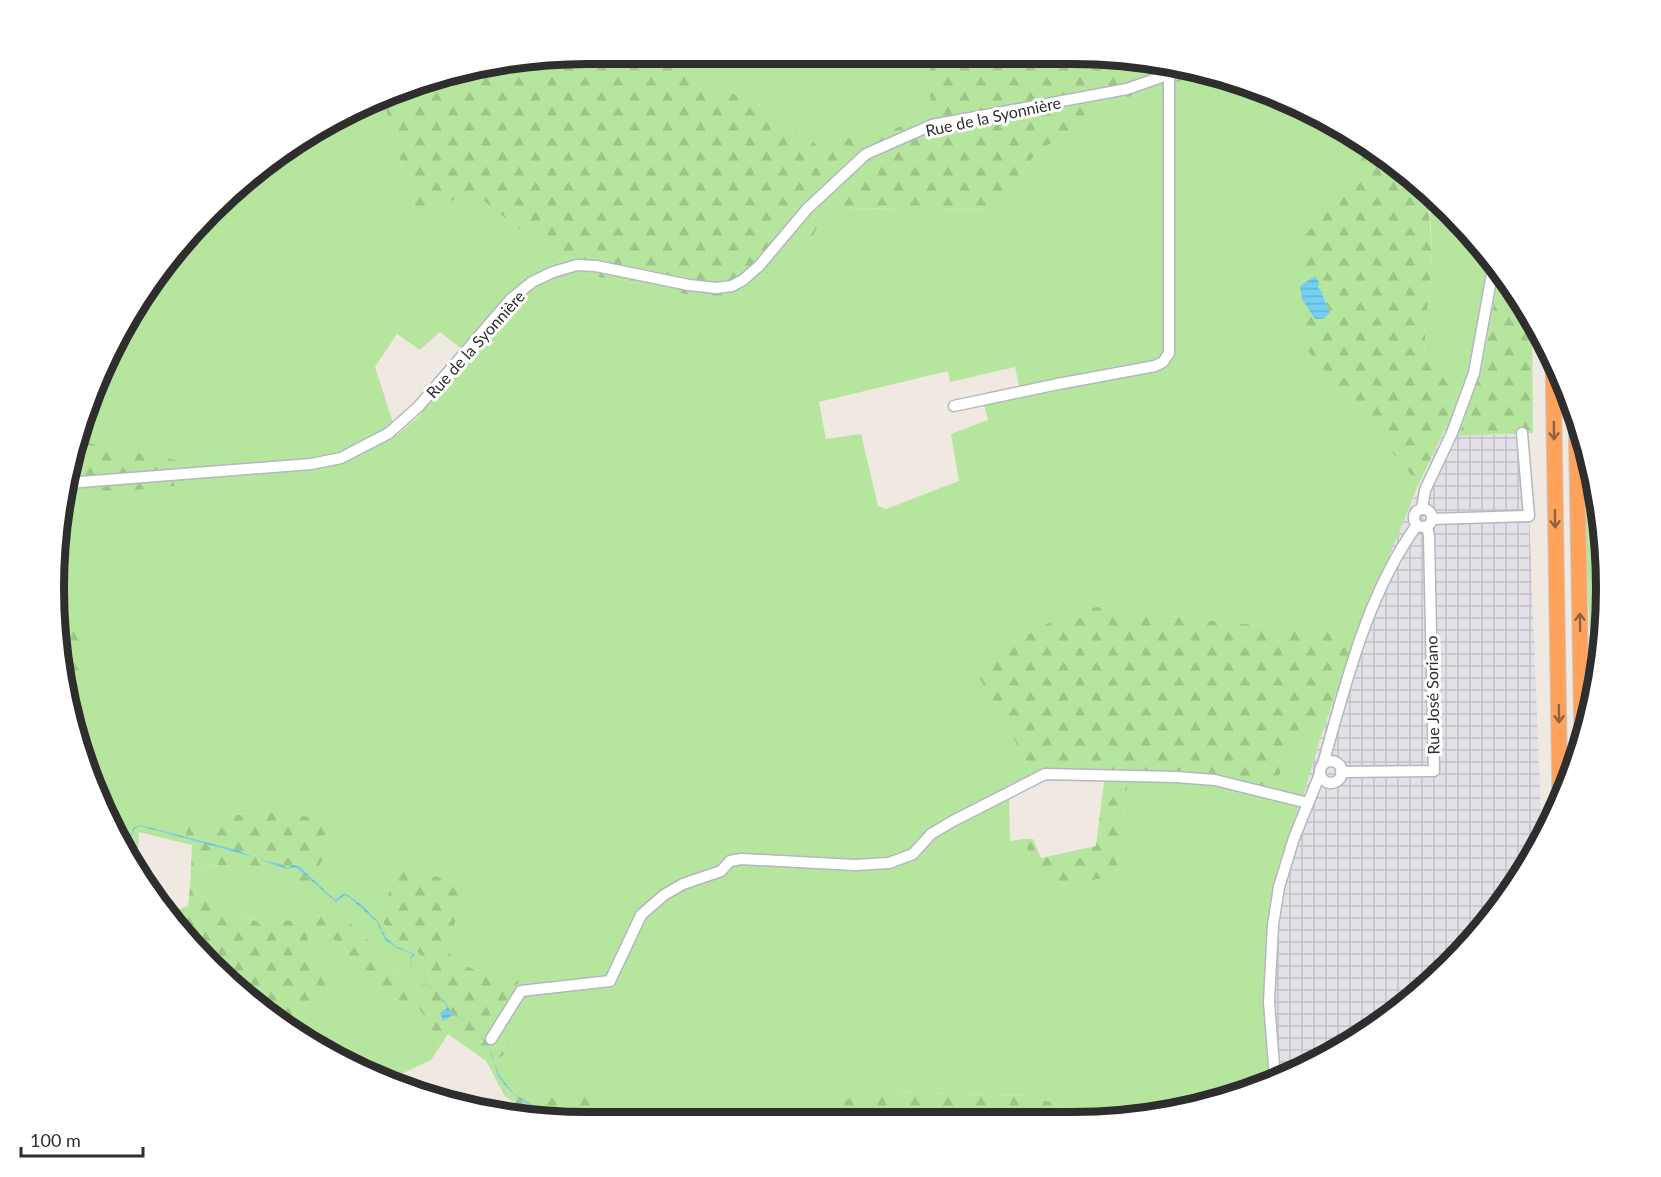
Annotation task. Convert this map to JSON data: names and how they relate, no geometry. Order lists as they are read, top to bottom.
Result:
{
  "streets": {
    "street": ["Rue de la Syonnière", "Rue José Soriano"]
  },
  "scale_bar": "100 m"
}
